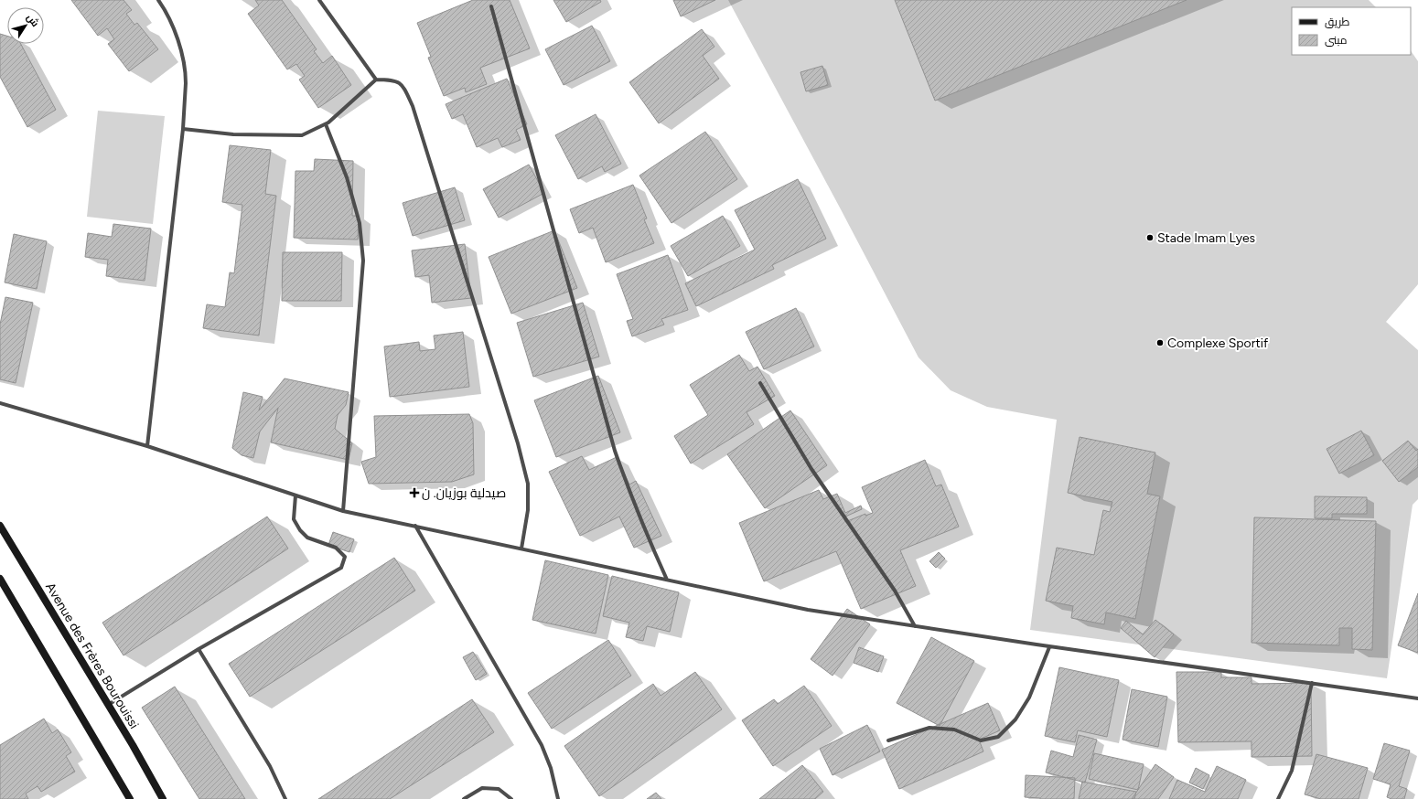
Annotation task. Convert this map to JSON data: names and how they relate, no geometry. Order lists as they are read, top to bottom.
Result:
{
  "streets": {
    "main road": ["Avenue des Frères Bourouissi"]
  },
  "places": {
    "other": ["Stade Imam Lyes", "Complexe Sportif"],
    "health": ["صيدلية بوزيان. ن"]
  },
  "legend": ["طريق", "مبنى"],
  "north": "top right"
}
